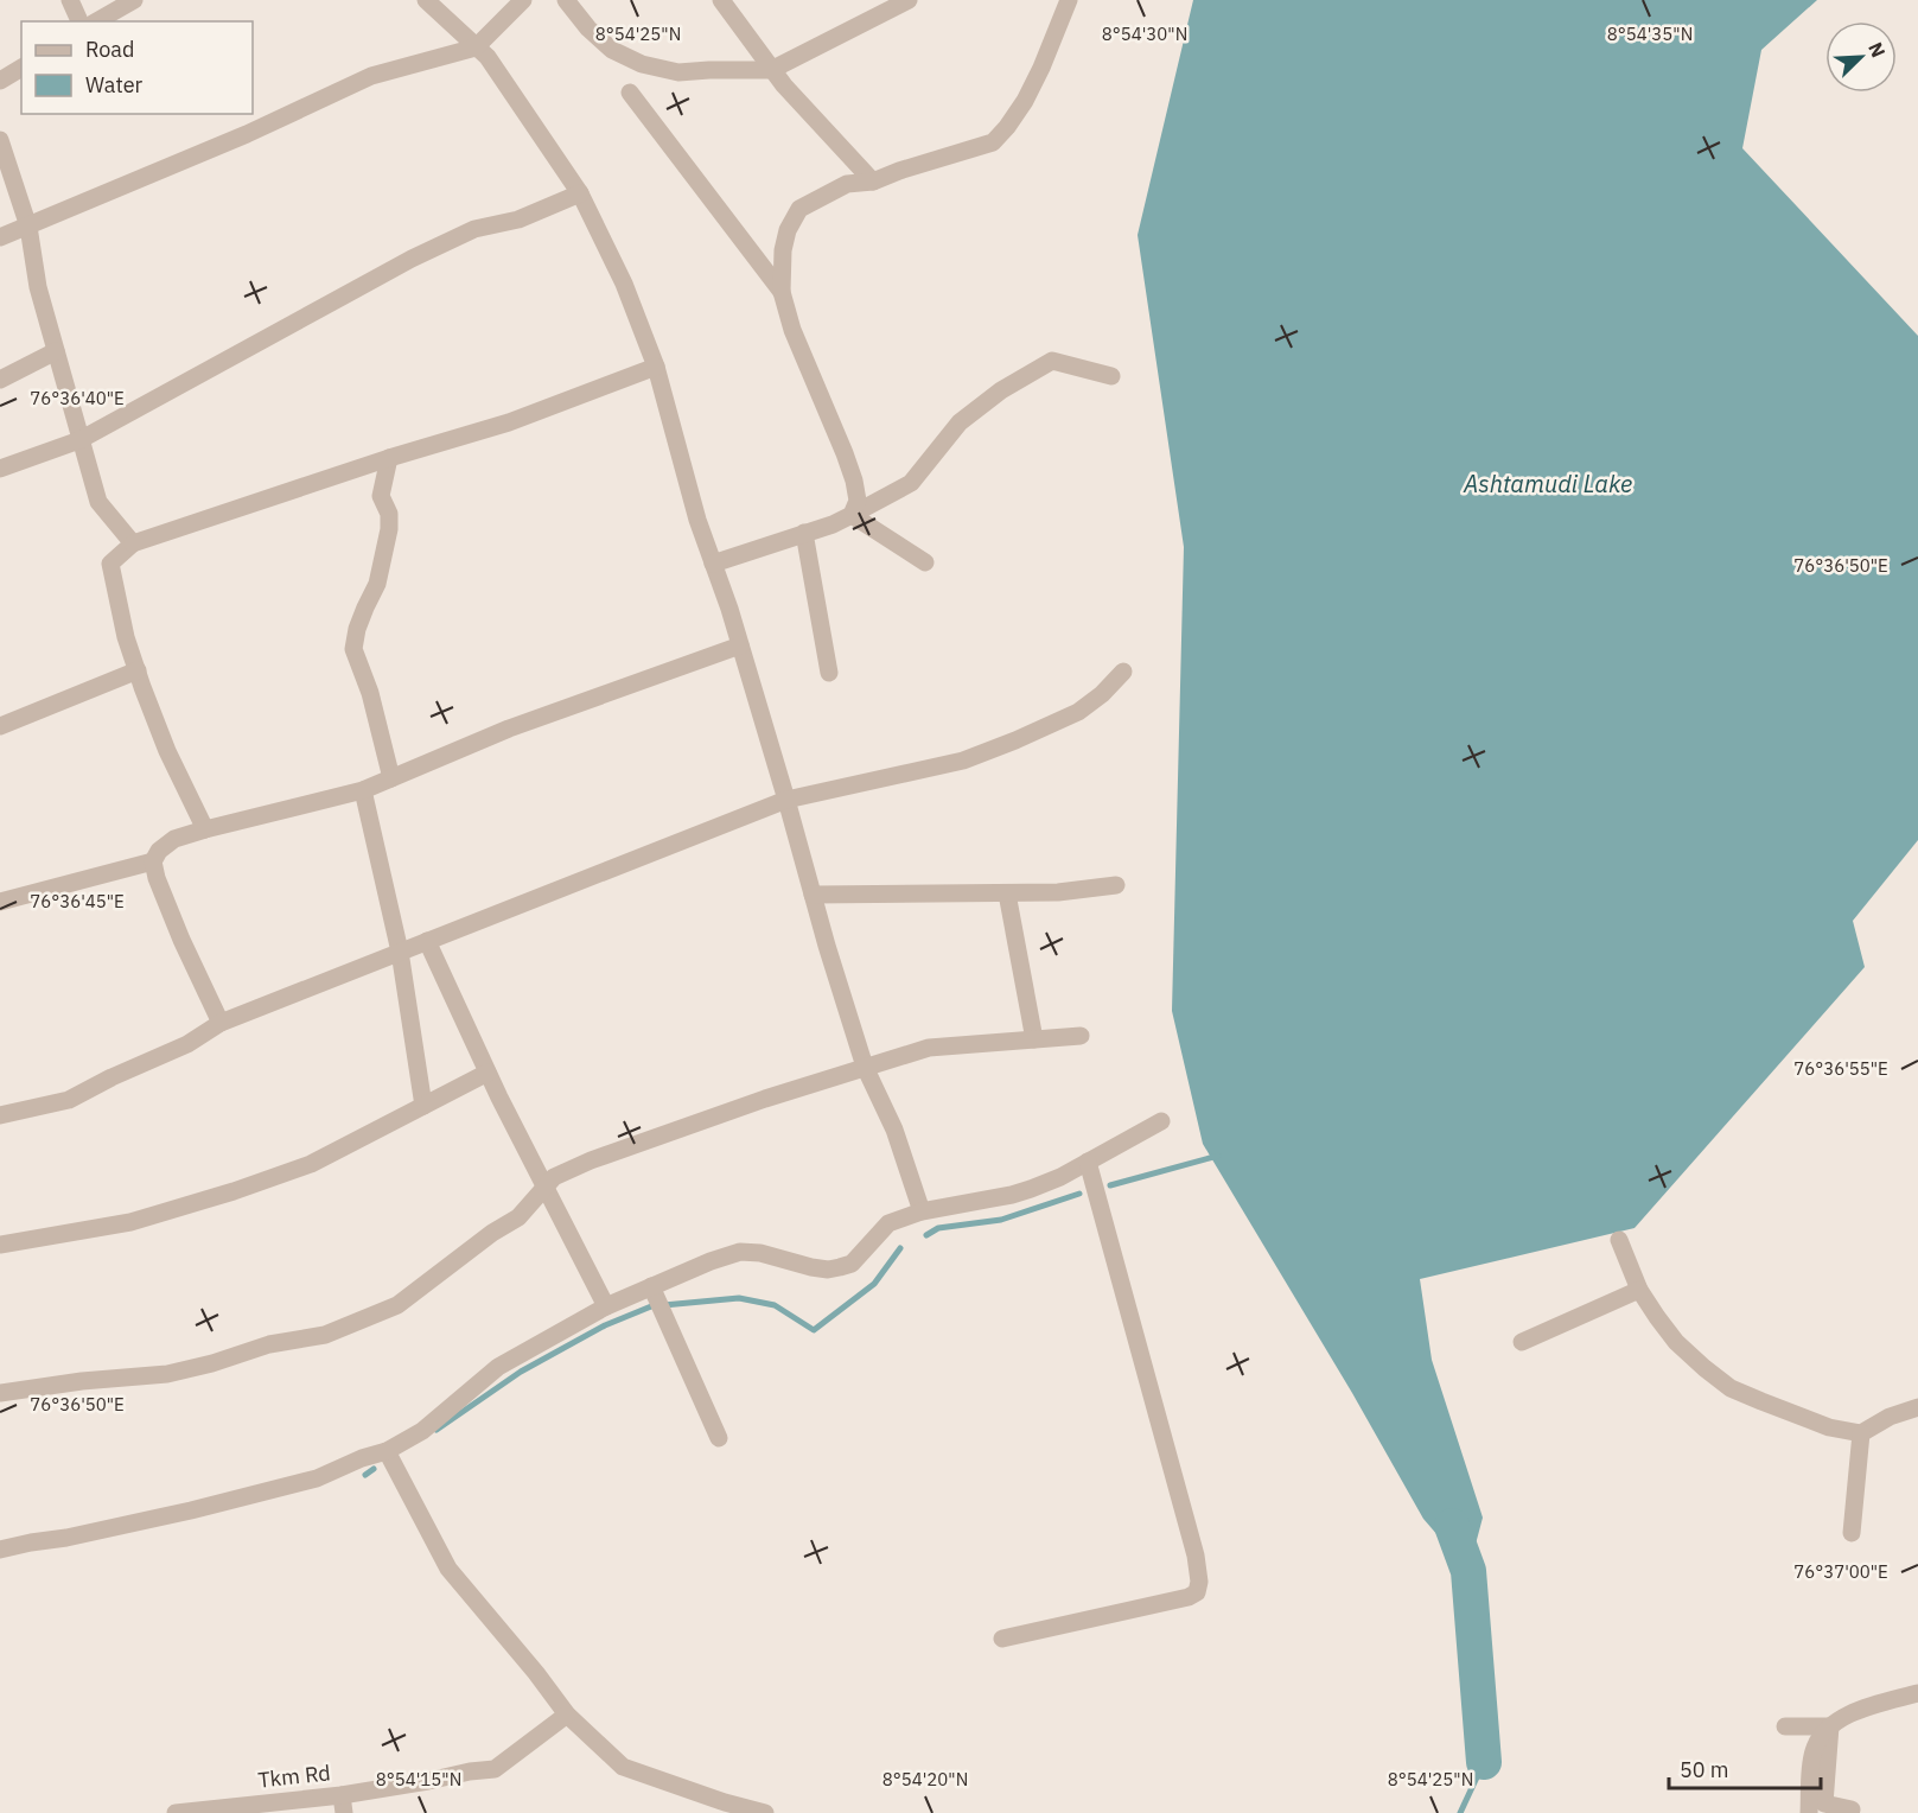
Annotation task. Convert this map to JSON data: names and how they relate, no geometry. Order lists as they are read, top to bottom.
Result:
{
  "streets": {
    "street": ["Tkm Rd"]
  },
  "water": ["Ashtamudi Lake"],
  "legend": ["Road", "Water"],
  "scale_bar": "50 m",
  "north": "top right",
  "coordinates": [
    "8°54'25\"N",
    "8°54'30\"N",
    "8°54'35\"N",
    "76°36'40\"E",
    "76°36'50\"E",
    "76°36'45\"E",
    "76°36'55\"E",
    "76°37'00\"E",
    "8°54'15\"N",
    "8°54'20\"N"
  ]
}
